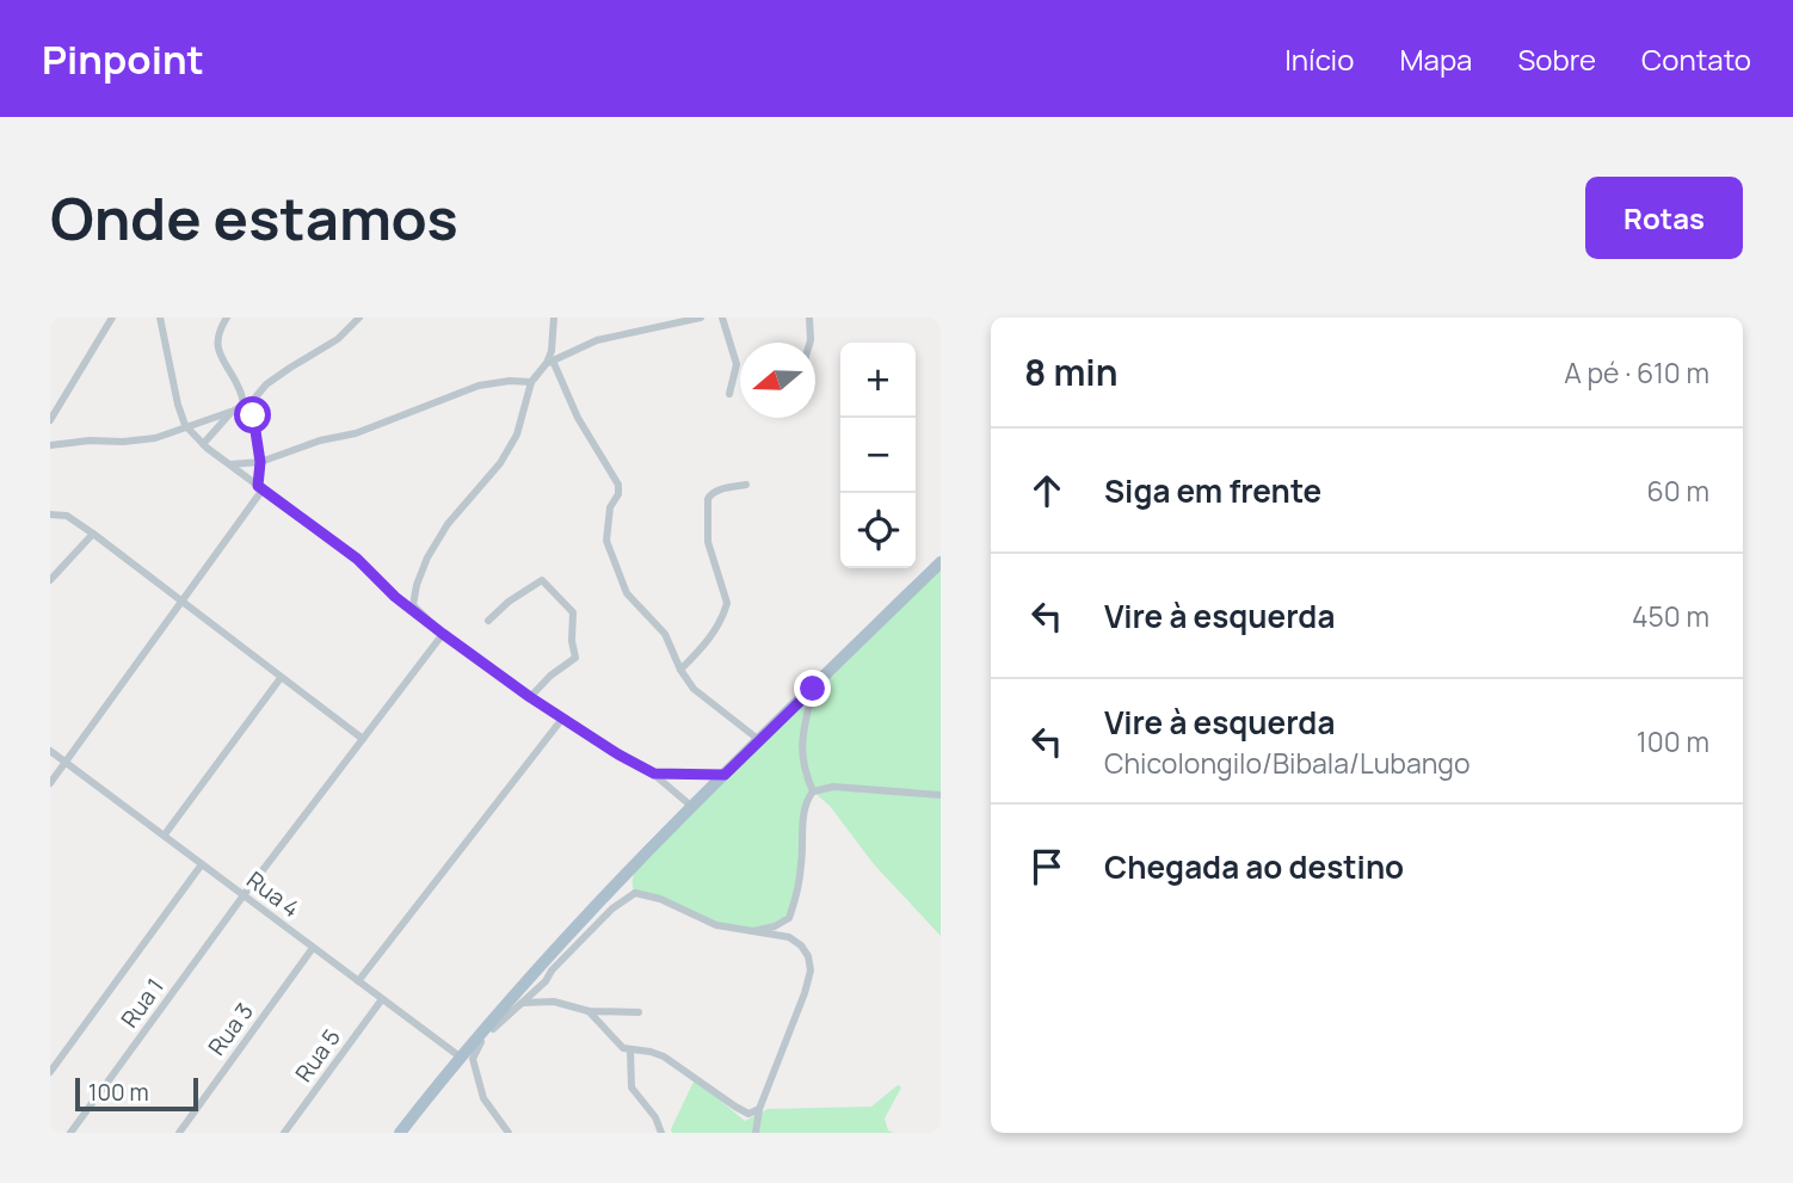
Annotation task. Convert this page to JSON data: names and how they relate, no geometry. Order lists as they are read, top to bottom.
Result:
{
  "streets": {
    "street": [
      "Rua 4",
      "Rua 1",
      "Rua 3",
      "Rua 5"
    ]
  },
  "crossings": [
    ["Rua 4", "Rua 1"],
    ["Rua 4", "Rua 3"],
    ["Rua 4", "Rua 5"]
  ],
  "scale_bar": "100 m",
  "north": "left",
  "page": {
    "header": "Pinpoint",
    "nav": [
      "Início",
      "Mapa",
      "Sobre",
      "Contato"
    ],
    "buttons": "Rotas",
    "title": "Onde estamos",
    "heading": ["8 min", "A pé · 610 m"],
    "map_buttons": ["+", "−"],
    "list": [
      ["Siga em frente", "60 m"],
      ["Vire à esquerda", "450 m"],
      ["Vire à esquerda", "Chicolongilo/Bibala/Lubango", "100 m"],
      "Chegada ao destino"
    ],
    "scale": "100 m"
  }
}
